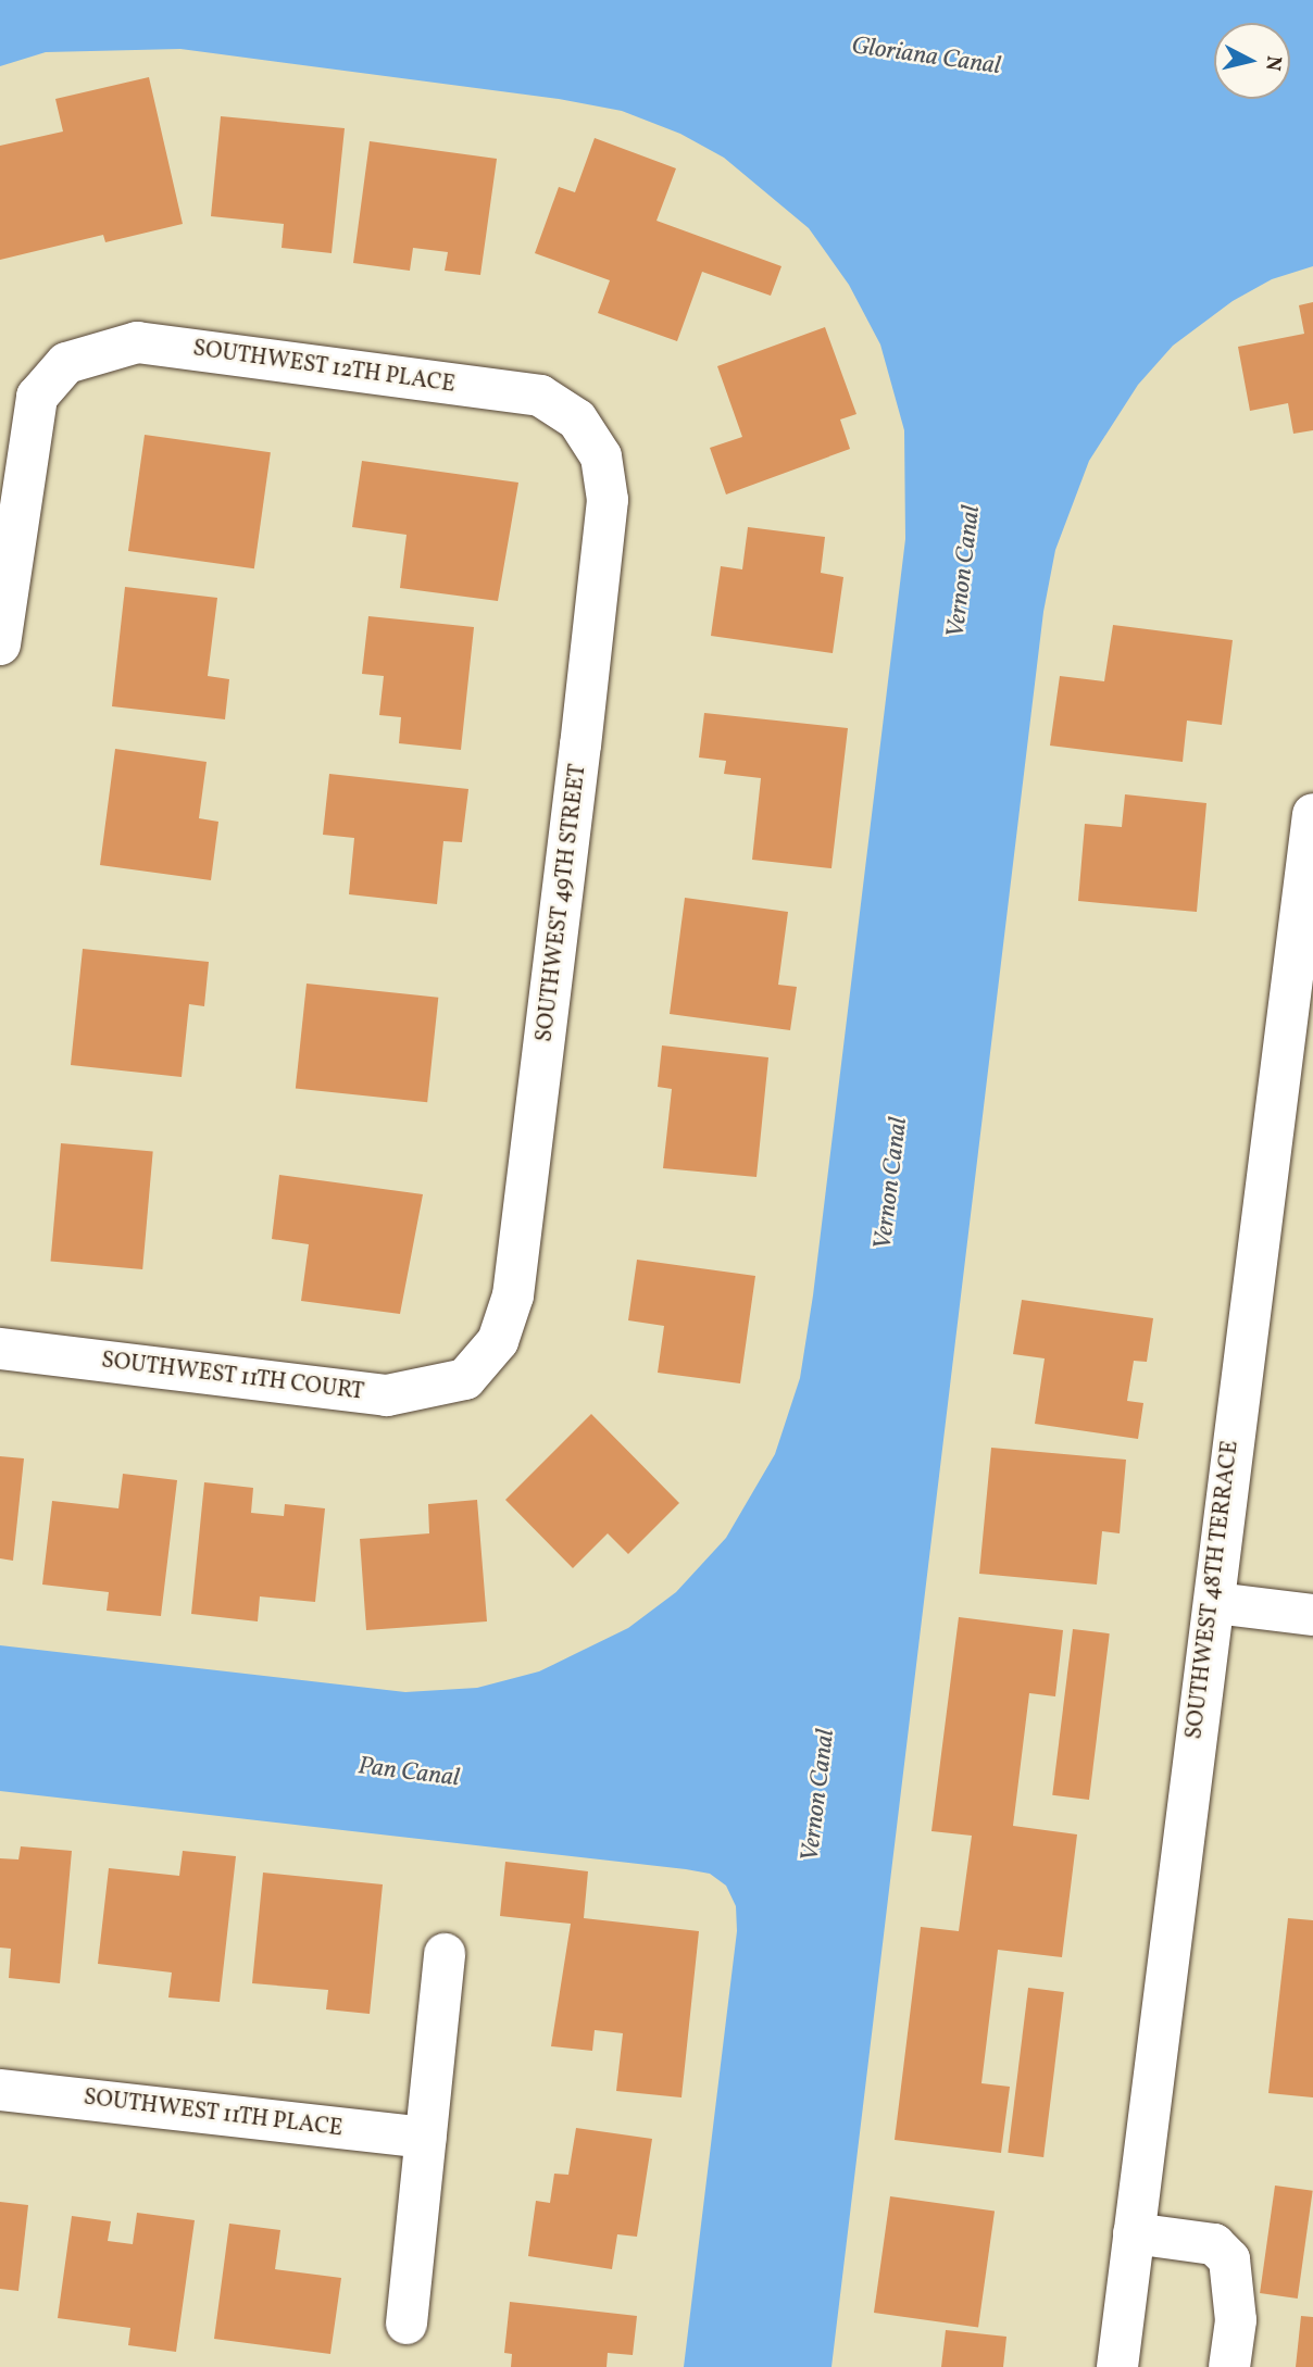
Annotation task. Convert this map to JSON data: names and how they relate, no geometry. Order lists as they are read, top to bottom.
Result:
{
  "streets": {
    "street": [
      "SOUTHWEST 12TH PLACE",
      "SOUTHWEST 49TH STREET",
      "SOUTHWEST 11TH COURT",
      "SOUTHWEST 48TH TERRACE",
      "SOUTHWEST 11TH PLACE"
    ]
  },
  "crossings": [
    ["SOUTHWEST 12TH PLACE", "SOUTHWEST 49TH STREET"],
    ["SOUTHWEST 49TH STREET", "SOUTHWEST 11TH COURT"]
  ],
  "water": ["Gloriana Canal", "Vernon Canal", "Pan Canal"],
  "north": "right"
}
